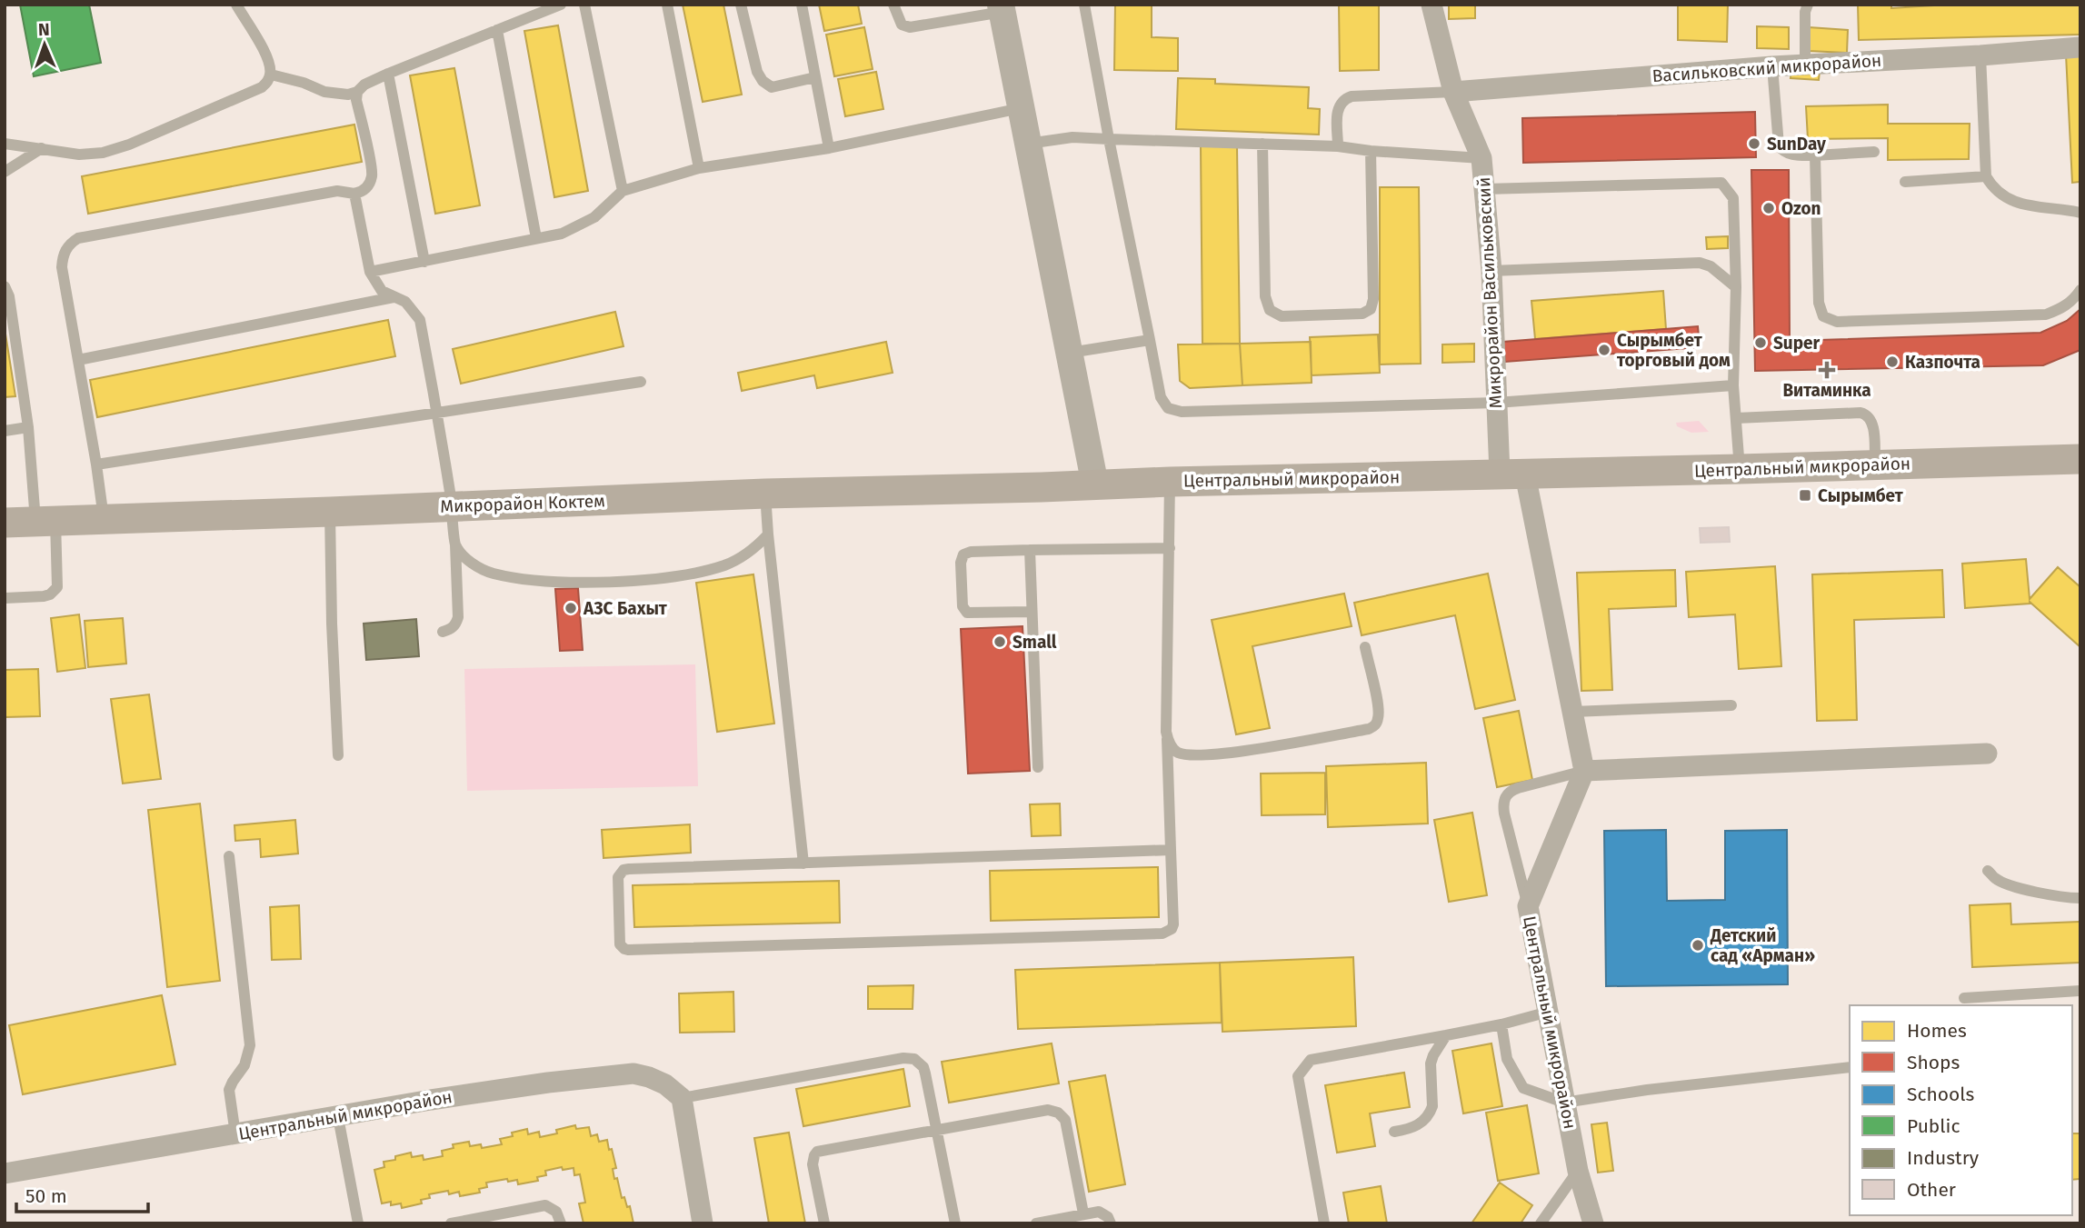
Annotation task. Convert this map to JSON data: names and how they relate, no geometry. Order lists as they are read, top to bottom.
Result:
{
  "streets": {
    "main road": ["Центральный микрорайон", "Микрорайон Коктем"],
    "street": ["Васильковский микрорайон", "Микрорайон Васильковский"]
  },
  "crossings": [
    ["Васильковский микрорайон", "Микрорайон Васильковский"],
    ["Микрорайон Васильковский", "Центральный микрорайон"],
    ["Центральный микрорайон", "Микрорайон Коктем"]
  ],
  "places": {
    "other": [
      "SunDay",
      "Ozon",
      "Super",
      "Сырымбет торговый дом",
      "Казпочта",
      "АЗС Бахыт",
      "Small",
      "Детский сад «Арман»"
    ],
    "health": ["Витаминка"],
    "transit": ["Сырымбет"]
  },
  "legend": [
    "Homes",
    "Shops",
    "Schools",
    "Public",
    "Industry",
    "Other"
  ],
  "scale_bar": "50 m",
  "north": "top"
}
